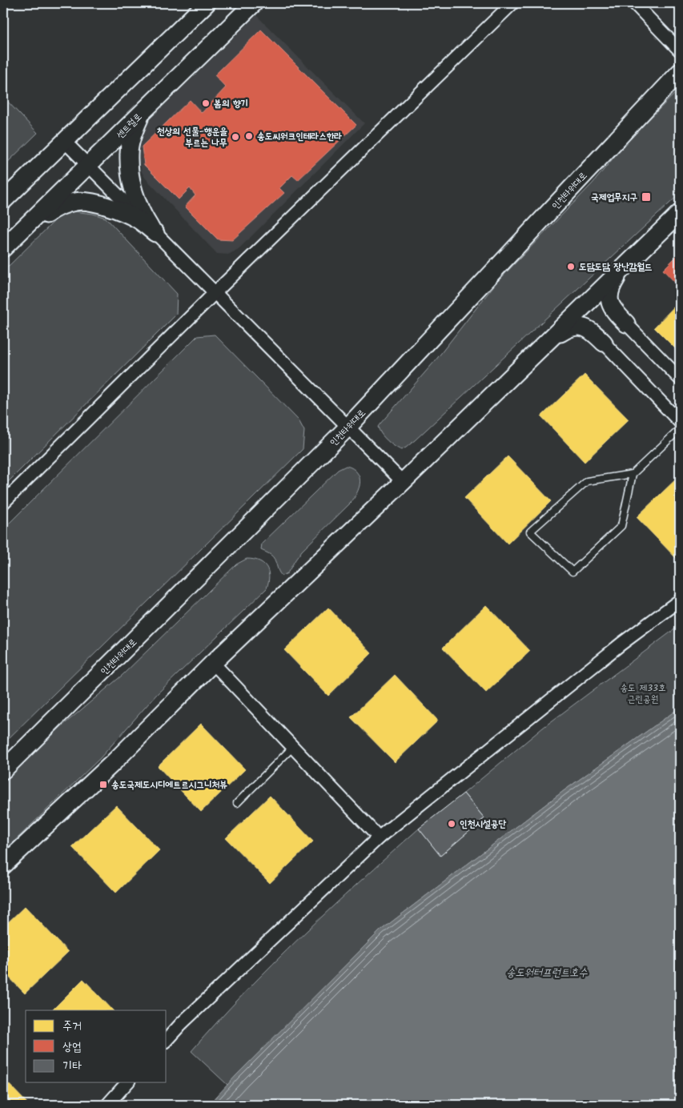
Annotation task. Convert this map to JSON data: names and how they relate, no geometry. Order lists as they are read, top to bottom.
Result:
{
  "streets": {
    "main road": ["센트럴로", "인천타워대로"]
  },
  "water": ["송도워터프런트호수"],
  "parks": ["송도 제33호 근린공원"],
  "places": {
    "other": [
      "봄의 향기",
      "송도씨워크인테라스한라",
      "천상의 선물-행운을 부르는 나무",
      "도담도담 장난감월드",
      "인천시설공단"
    ],
    "transit": ["국제업무지구", "송도국제도시디에트르시그니처뷰"]
  },
  "legend": ["주거", "상업", "기타"]
}
